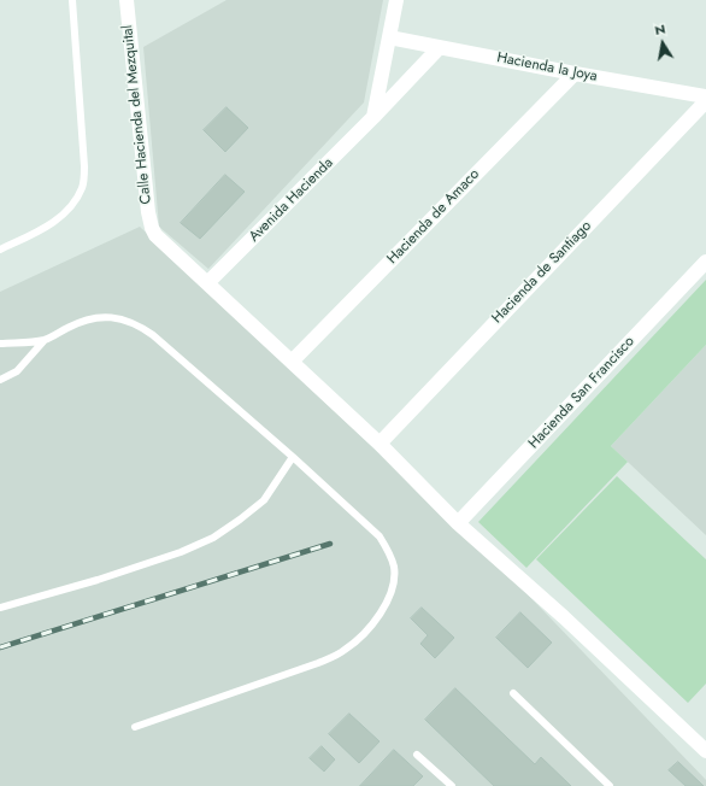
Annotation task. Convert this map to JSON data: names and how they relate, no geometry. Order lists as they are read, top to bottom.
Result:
{
  "streets": {
    "street": [
      "Hacienda la Joya",
      "Calle Hacienda del Mezquital",
      "Avenida Hacienda",
      "Hacienda de Amaco",
      "Hacienda de Santiago",
      "Hacienda San Francisco"
    ]
  },
  "crossings": [
    ["Hacienda la Joya", "Avenida Hacienda"],
    ["Hacienda la Joya", "Hacienda de Amaco"],
    ["Calle Hacienda del Mezquital", "Avenida Hacienda"]
  ],
  "north": "top"
}
